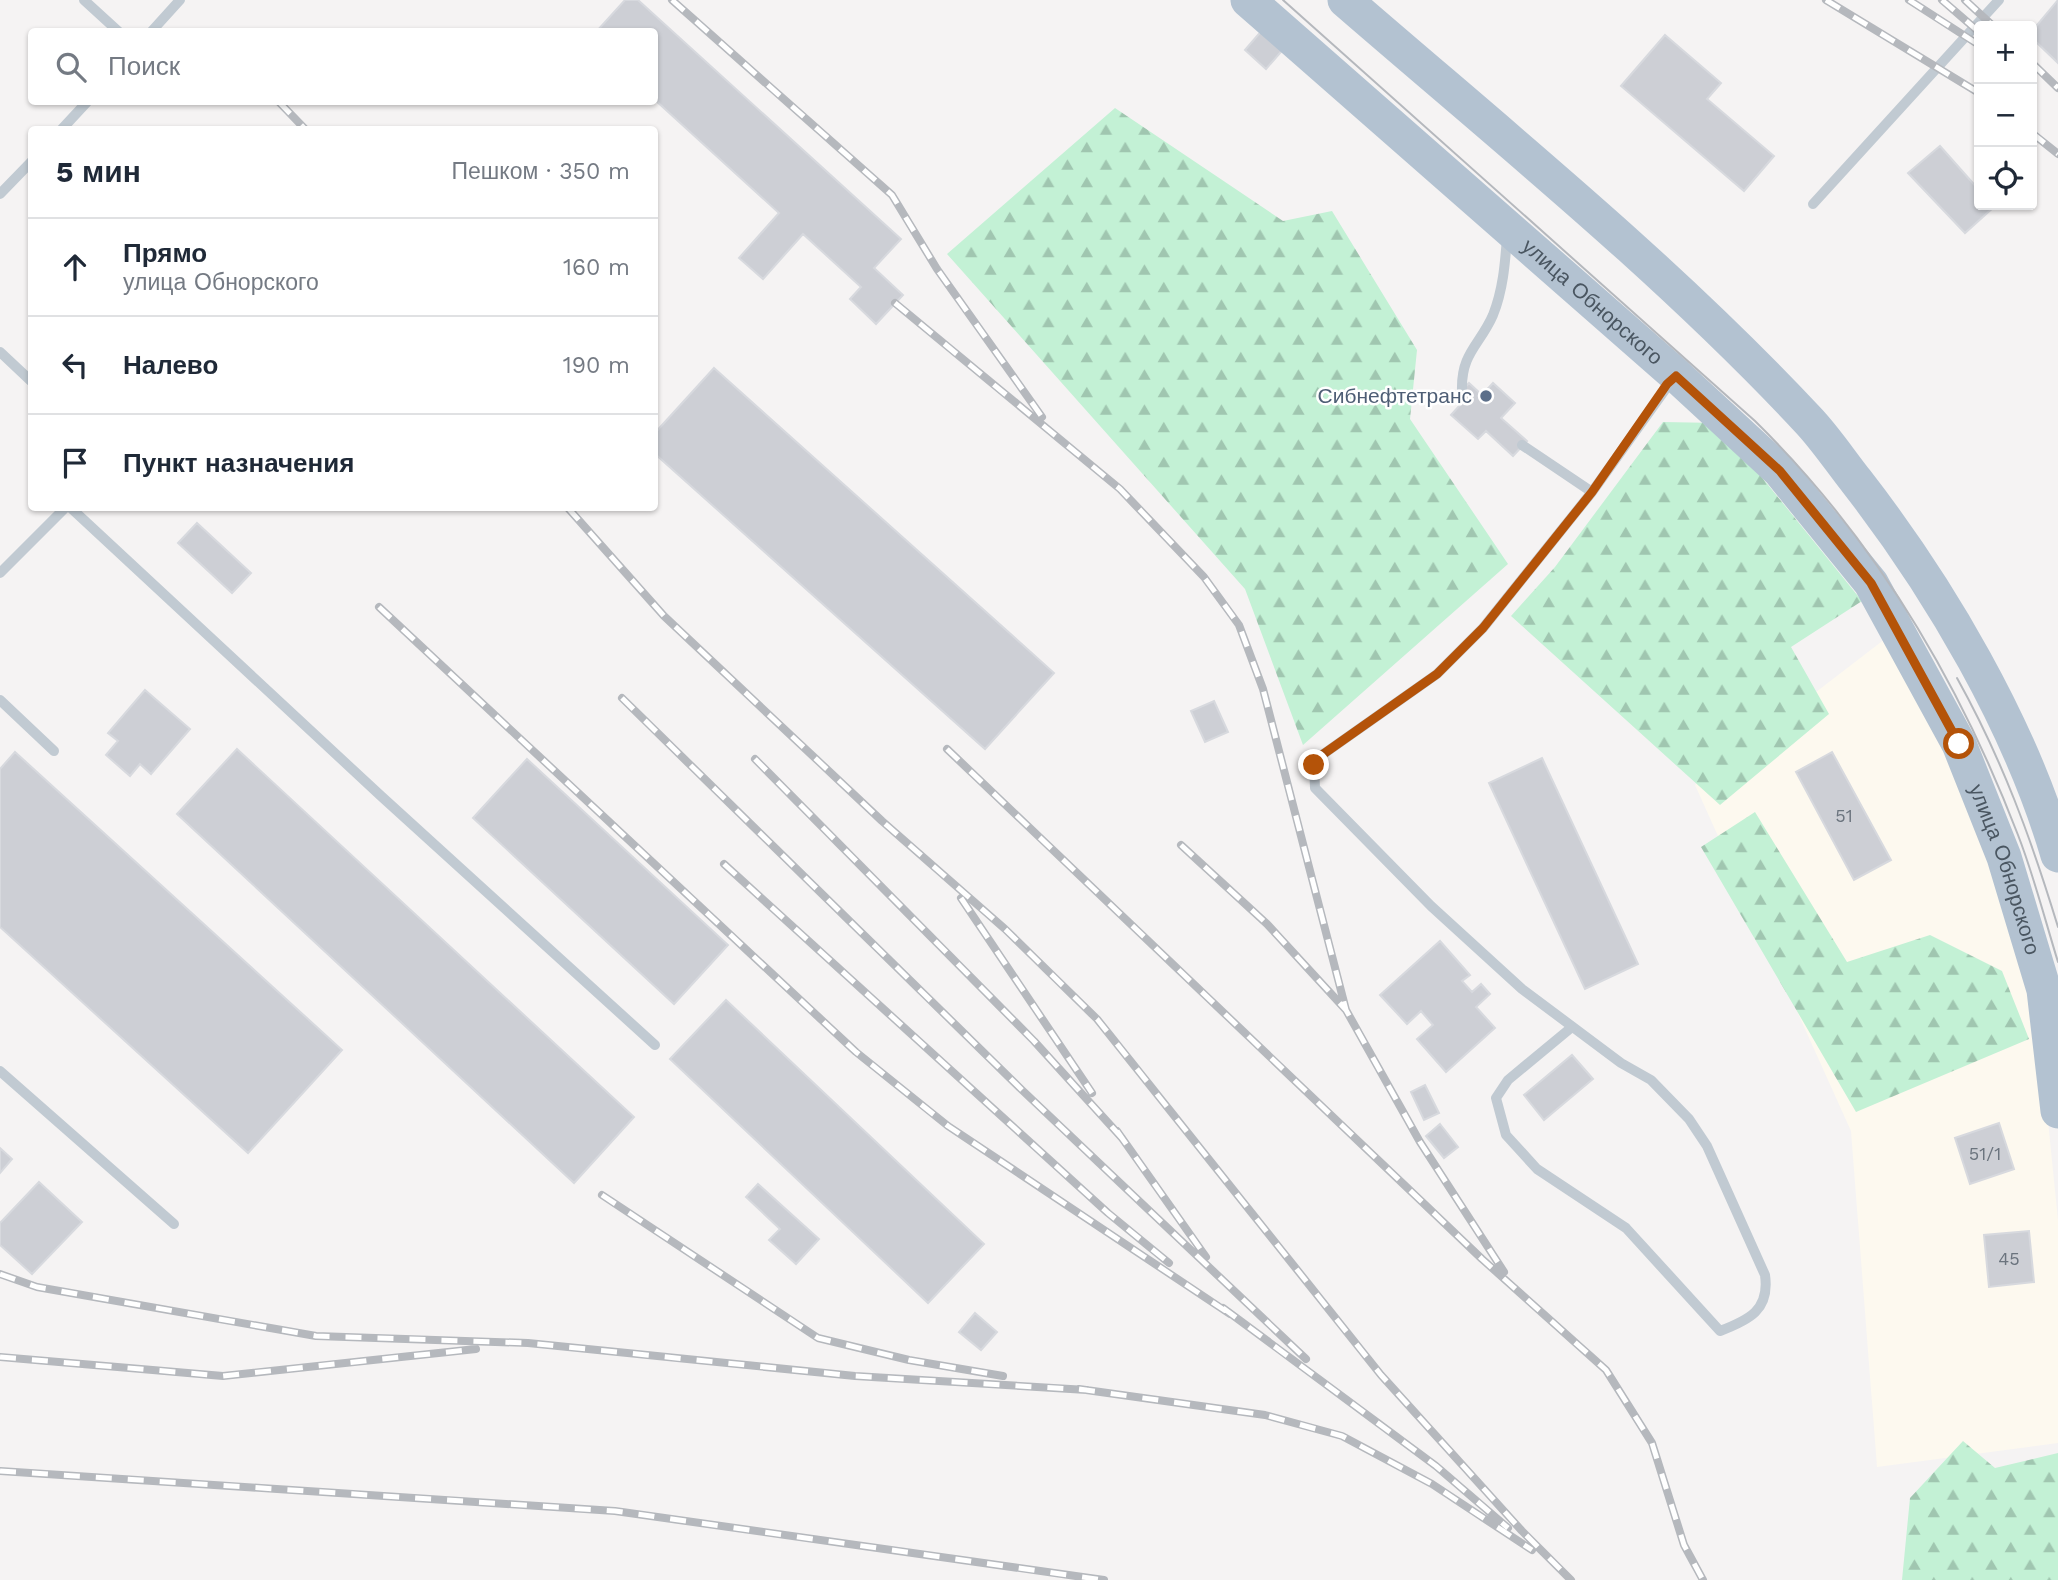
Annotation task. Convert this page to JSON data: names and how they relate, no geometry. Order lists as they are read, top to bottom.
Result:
{
  "streets": {
    "main road": ["улица Обнорского"]
  },
  "places": ["Сибнефтетранс"],
  "house_numbers": ["51", "51/1", "45"],
  "page": {
    "map_buttons": ["+", "−"],
    "search": "Поиск",
    "heading": ["5 мин", "Пешком · 350 m"],
    "list": [
      ["Прямо", "улица Обнорского", "160 m"],
      ["Налево", "190 m"],
      "Пункт назначения"
    ]
  }
}
